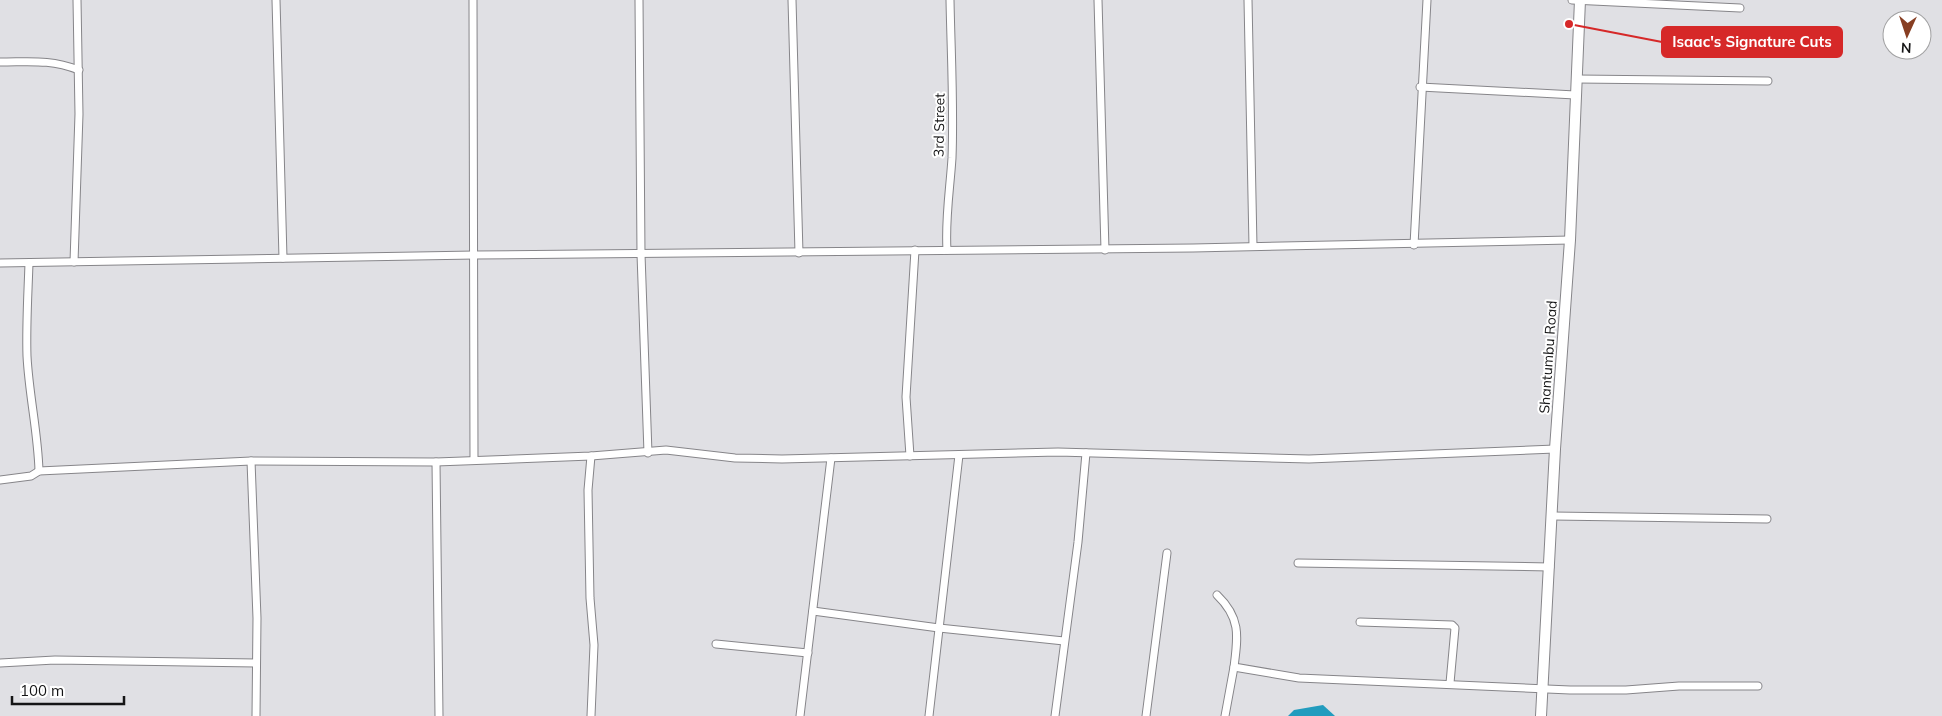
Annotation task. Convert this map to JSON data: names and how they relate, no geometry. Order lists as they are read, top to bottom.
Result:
{
  "streets": {
    "street": ["3rd Street", "Shantumbu Road"]
  },
  "places": ["Isaac's Signature Cuts"],
  "scale_bar": "100 m",
  "north": "bottom"
}
